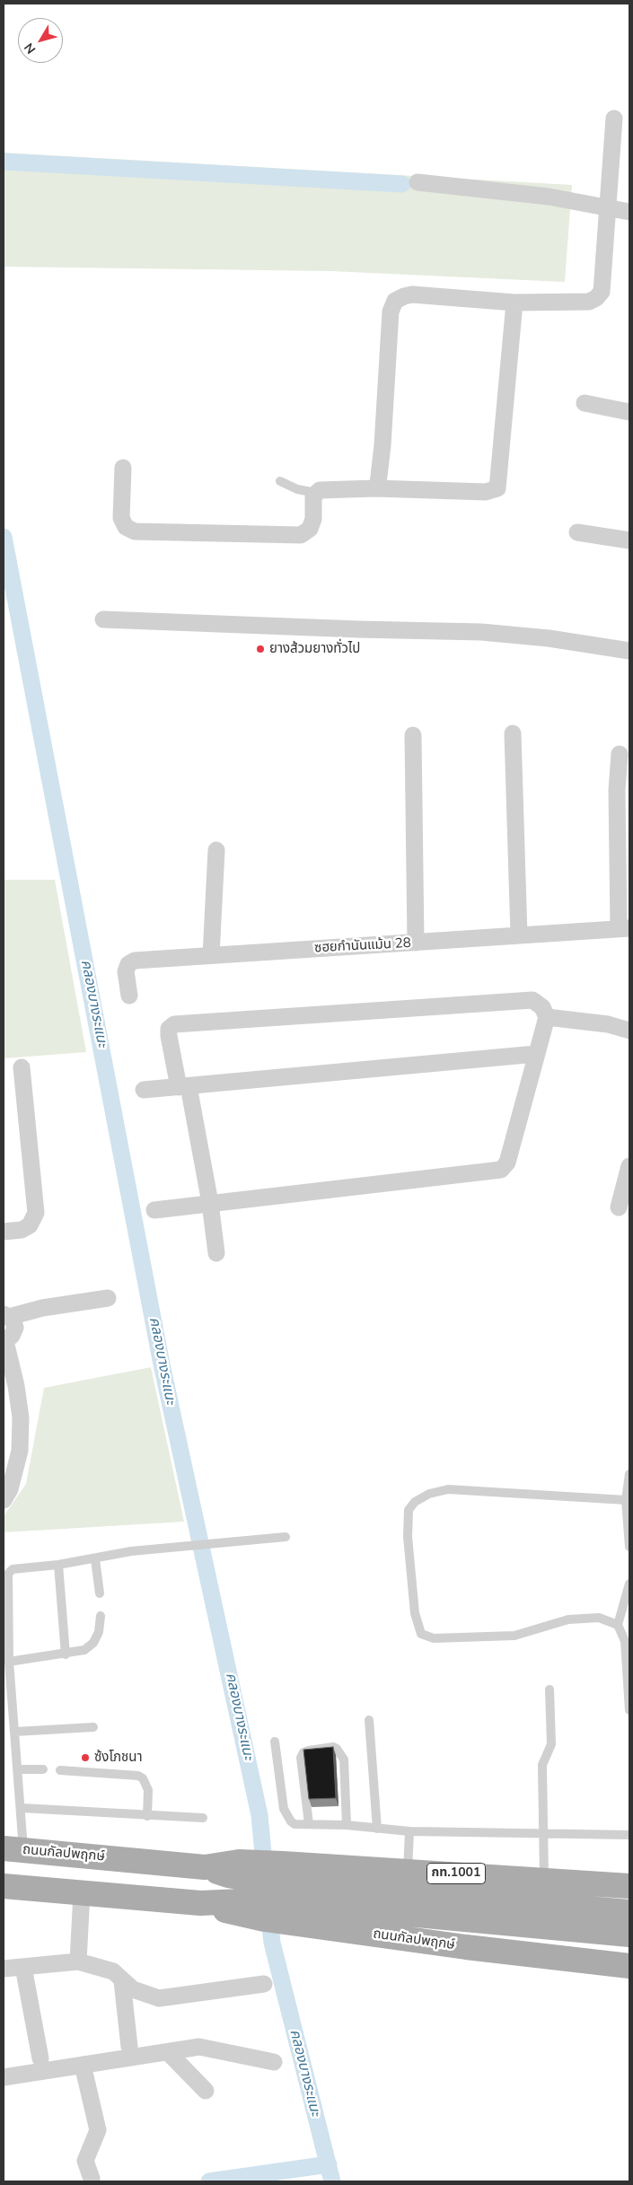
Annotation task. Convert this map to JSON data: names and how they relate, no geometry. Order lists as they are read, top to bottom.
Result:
{
  "streets": {
    "main road": ["ถนนกัลปพฤกษ์", "กท.1001"],
    "street": ["ซฮยกำนันแม้น 28"]
  },
  "water": ["คลองบางระแนะ"],
  "places": ["ยางส้วมยางทั่วไป", "ซ้งโภชนา"],
  "north": "bottom left"
}
